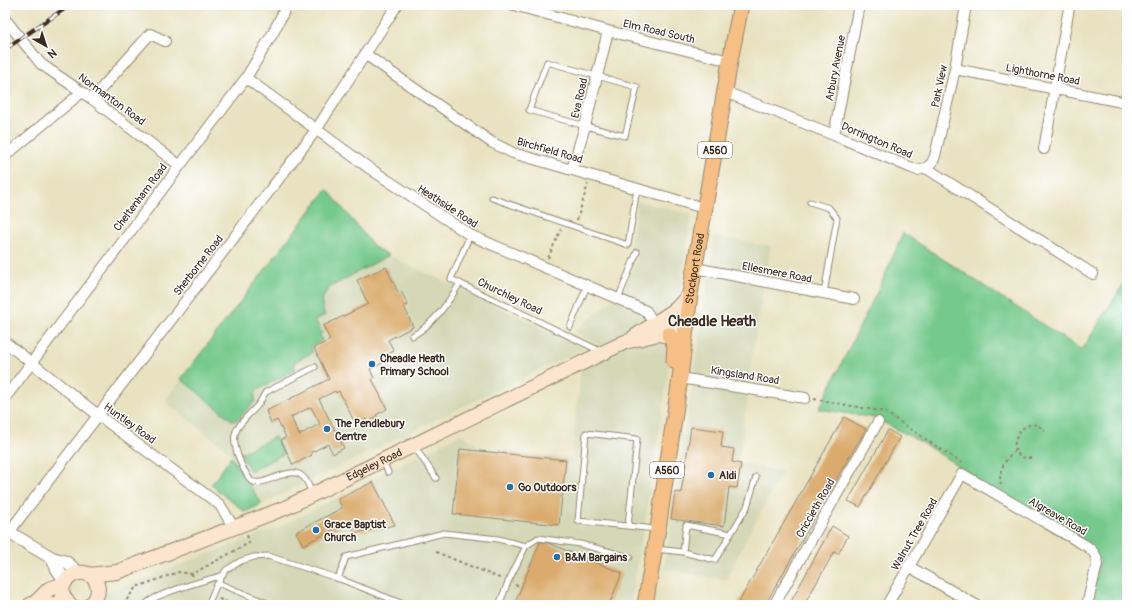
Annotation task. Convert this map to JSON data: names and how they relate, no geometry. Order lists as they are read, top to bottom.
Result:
{
  "streets": {
    "main road": ["A560", "Stockport Road", "Edgeley Road"],
    "street": [
      "Elm Road South",
      "Arbury Avenue",
      "Lighthorne Road",
      "Park View",
      "Eva Road",
      "Normanton Road",
      "Dorrington Road",
      "Birchfield Road",
      "Cheltenham Road",
      "Heathside Road",
      "Sherborne Road",
      "Ellesmere Road",
      "Kingsland Road",
      "Huntley Road",
      "Criccieth Road",
      "Algreave Road",
      "Walnut Tree Road"
    ],
    "lane": ["Churchley Road"]
  },
  "crossings": [
    ["Elm Road South", "Eva Road"],
    ["Elm Road South", "Stockport Road"],
    ["Arbury Avenue", "Dorrington Road"],
    ["Lighthorne Road", "Park View"],
    ["Park View", "Dorrington Road"],
    ["Eva Road", "Birchfield Road"],
    ["Normanton Road", "Cheltenham Road"],
    ["Dorrington Road", "Stockport Road"],
    ["Birchfield Road", "Sherborne Road"],
    ["Birchfield Road", "Stockport Road"],
    ["A560", "Stockport Road"],
    ["A560", "Kingsland Road"],
    ["A560", "Edgeley Road"],
    ["Cheltenham Road", "Heathside Road"],
    ["Cheltenham Road", "Huntley Road"],
    ["Heathside Road", "Sherborne Road"],
    ["Heathside Road", "Churchley Road"],
    ["Heathside Road", "Edgeley Road"],
    ["Sherborne Road", "Huntley Road"],
    ["Stockport Road", "Ellesmere Road"],
    ["Stockport Road", "Kingsland Road"],
    ["Stockport Road", "Edgeley Road"],
    ["Churchley Road", "Edgeley Road"],
    ["Huntley Road", "Edgeley Road"],
    ["Algreave Road", "Walnut Tree Road"]
  ],
  "districts": ["Cheadle Heath"],
  "places": [
    "Cheadle Heath Primary School",
    "The Pendlebury Centre",
    "Aldi",
    "Go Outdoors",
    "Grace Baptist Church",
    "B&M Bargains"
  ],
  "north": "bottom right"
}
